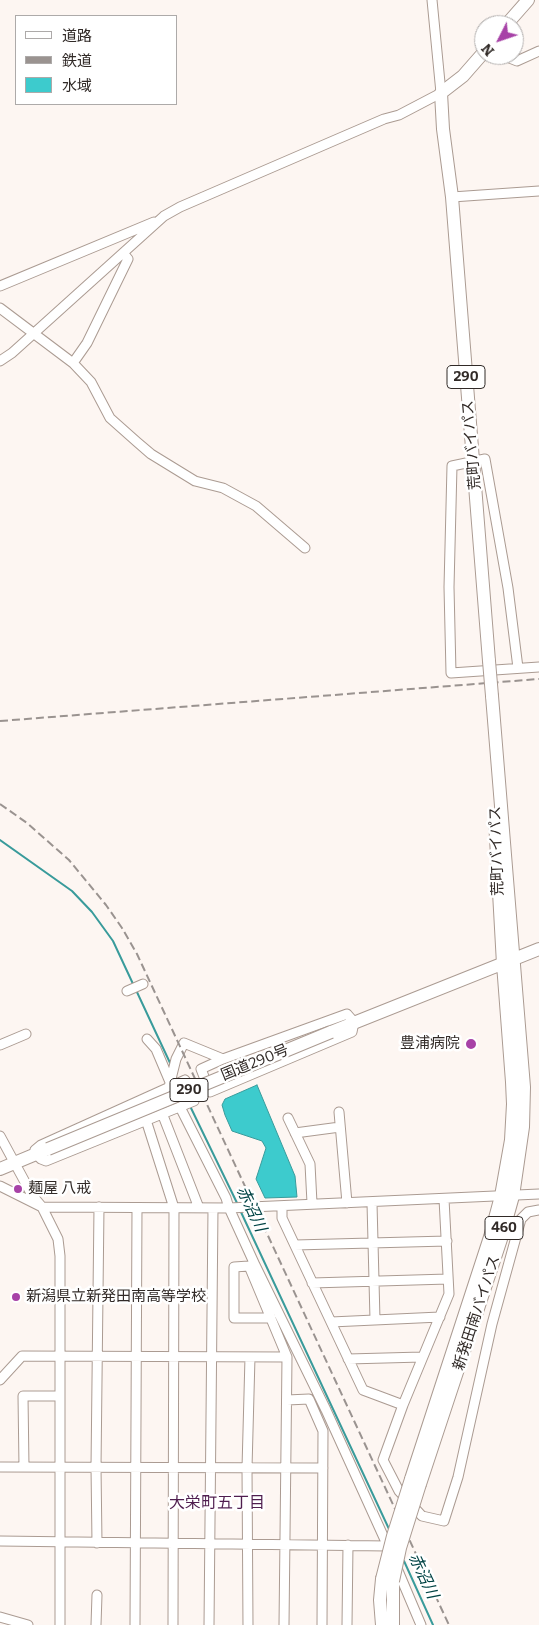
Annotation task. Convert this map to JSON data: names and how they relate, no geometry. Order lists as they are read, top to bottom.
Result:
{
  "streets": {
    "highway": [
      "290",
      "荒町バイパス",
      "国道290号",
      "460",
      "新発田南バイパス"
    ]
  },
  "crossings": [
    ["荒町バイパス", "国道290号"],
    ["荒町バイパス", "新発田南バイパス"],
    ["国道290号", "新発田南バイパス"],
    ["460", "新発田南バイパス"]
  ],
  "districts": ["大栄町五丁目"],
  "water": ["赤沼川"],
  "places": ["豊浦病院", "麺屋 八戒", "新潟県立新発田南高等学校"],
  "legend": ["道路", "鉄道", "水域"],
  "north": "bottom left"
}
